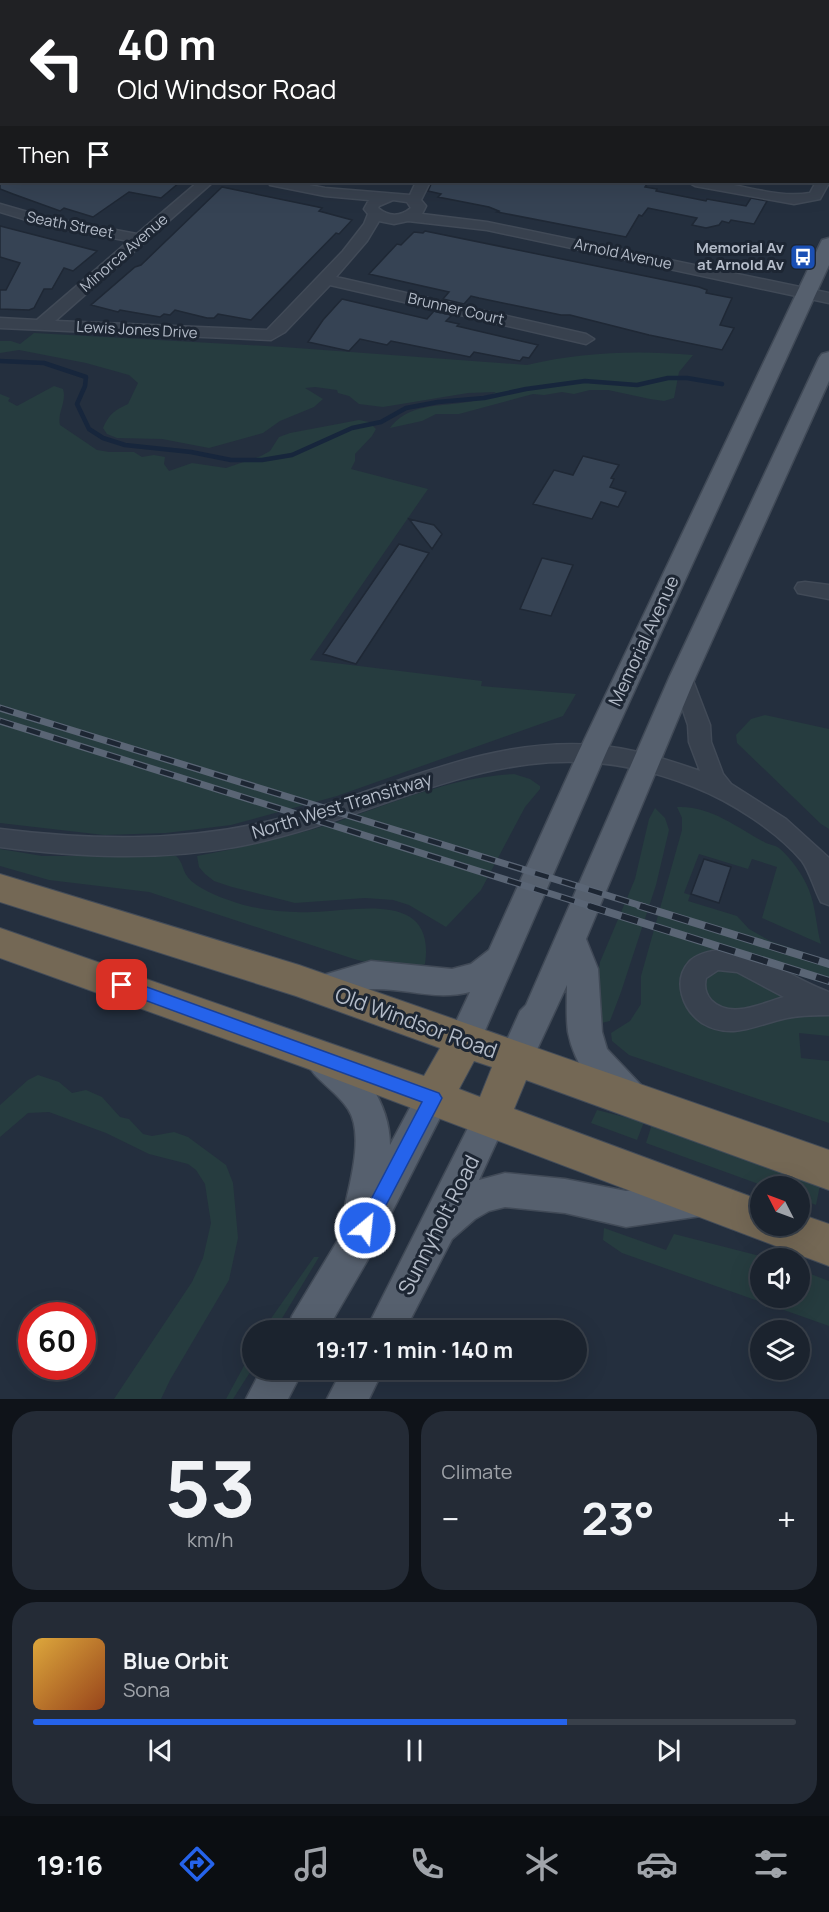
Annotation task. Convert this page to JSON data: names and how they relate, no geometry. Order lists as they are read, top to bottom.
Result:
{
  "streets": {
    "highway": ["Old Windsor Road"],
    "main road": ["Memorial Avenue", "Sunnyholt Road"],
    "street": [
      "Seath Street",
      "Minorca Avenue",
      "Arnold Avenue",
      "Brunner Court",
      "Lewis Jones Drive",
      "North West Transitway"
    ]
  },
  "crossings": [
    ["Seath Street", "Minorca Avenue"],
    ["Minorca Avenue", "Lewis Jones Drive"],
    ["Arnold Avenue", "Memorial Avenue"],
    ["Brunner Court", "Lewis Jones Drive"],
    ["Memorial Avenue", "North West Transitway"],
    ["Memorial Avenue", "Old Windsor Road"]
  ],
  "places": {
    "bus stop": ["Memorial Av at Arnold Av"]
  },
  "north": "top left",
  "page": {
    "turn": ["40 m", "Old Windsor Road"],
    "then": "Then",
    "limit": "60",
    "trip": "19:17 · 1 min · 140 m",
    "tile": [
      ["53", "km/h"],
      "Climate"
    ],
    "heat": ["−", "23°", "+"],
    "song": ["Blue Orbit", "Sona"],
    "tabs": "19:16"
  }
}
